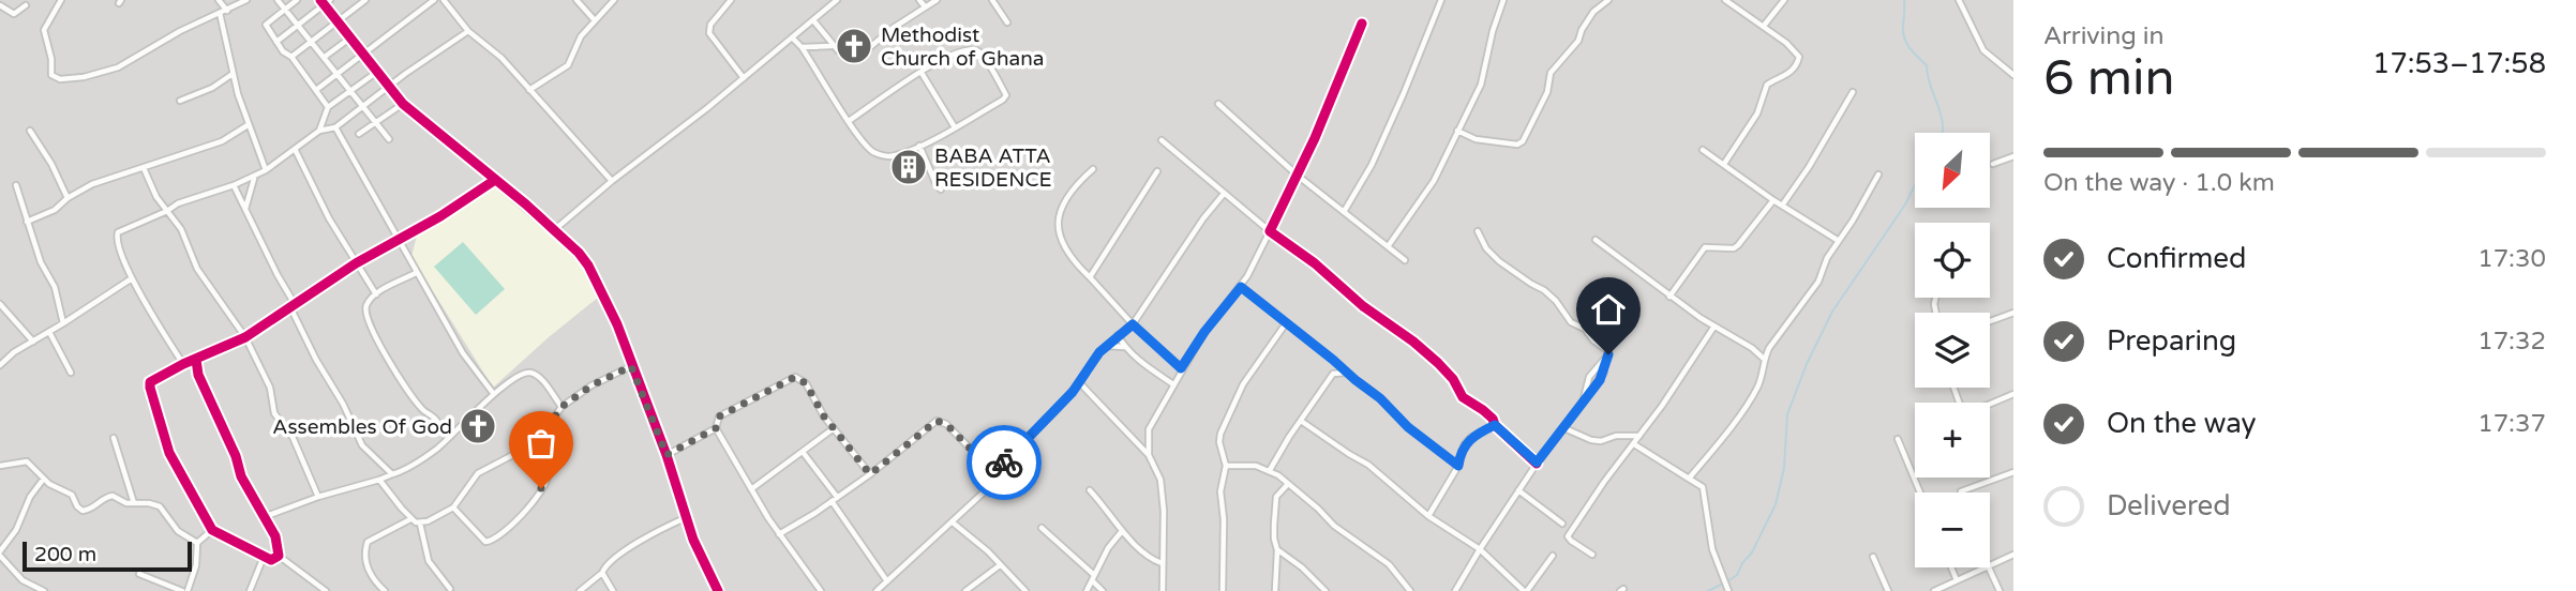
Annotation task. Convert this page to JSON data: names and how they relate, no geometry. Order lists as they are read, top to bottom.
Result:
{
  "places": {
    "church": ["Methodist Church of Ghana", "Assembles Of God"],
    "building": ["BABA ATTA RESIDENCE"]
  },
  "scale_bar": "200 m",
  "north": "bottom left",
  "page": {
    "heading": ["6 min", "Arriving in", "17:53–17:58"],
    "bar": "On the way · 1.0 km",
    "map_buttons": ["+", "−"],
    "list": [
      ["Confirmed", "17:30"],
      ["Preparing", "17:32"],
      ["On the way", "17:37"],
      "Delivered"
    ],
    "scale": "200 m"
  }
}
